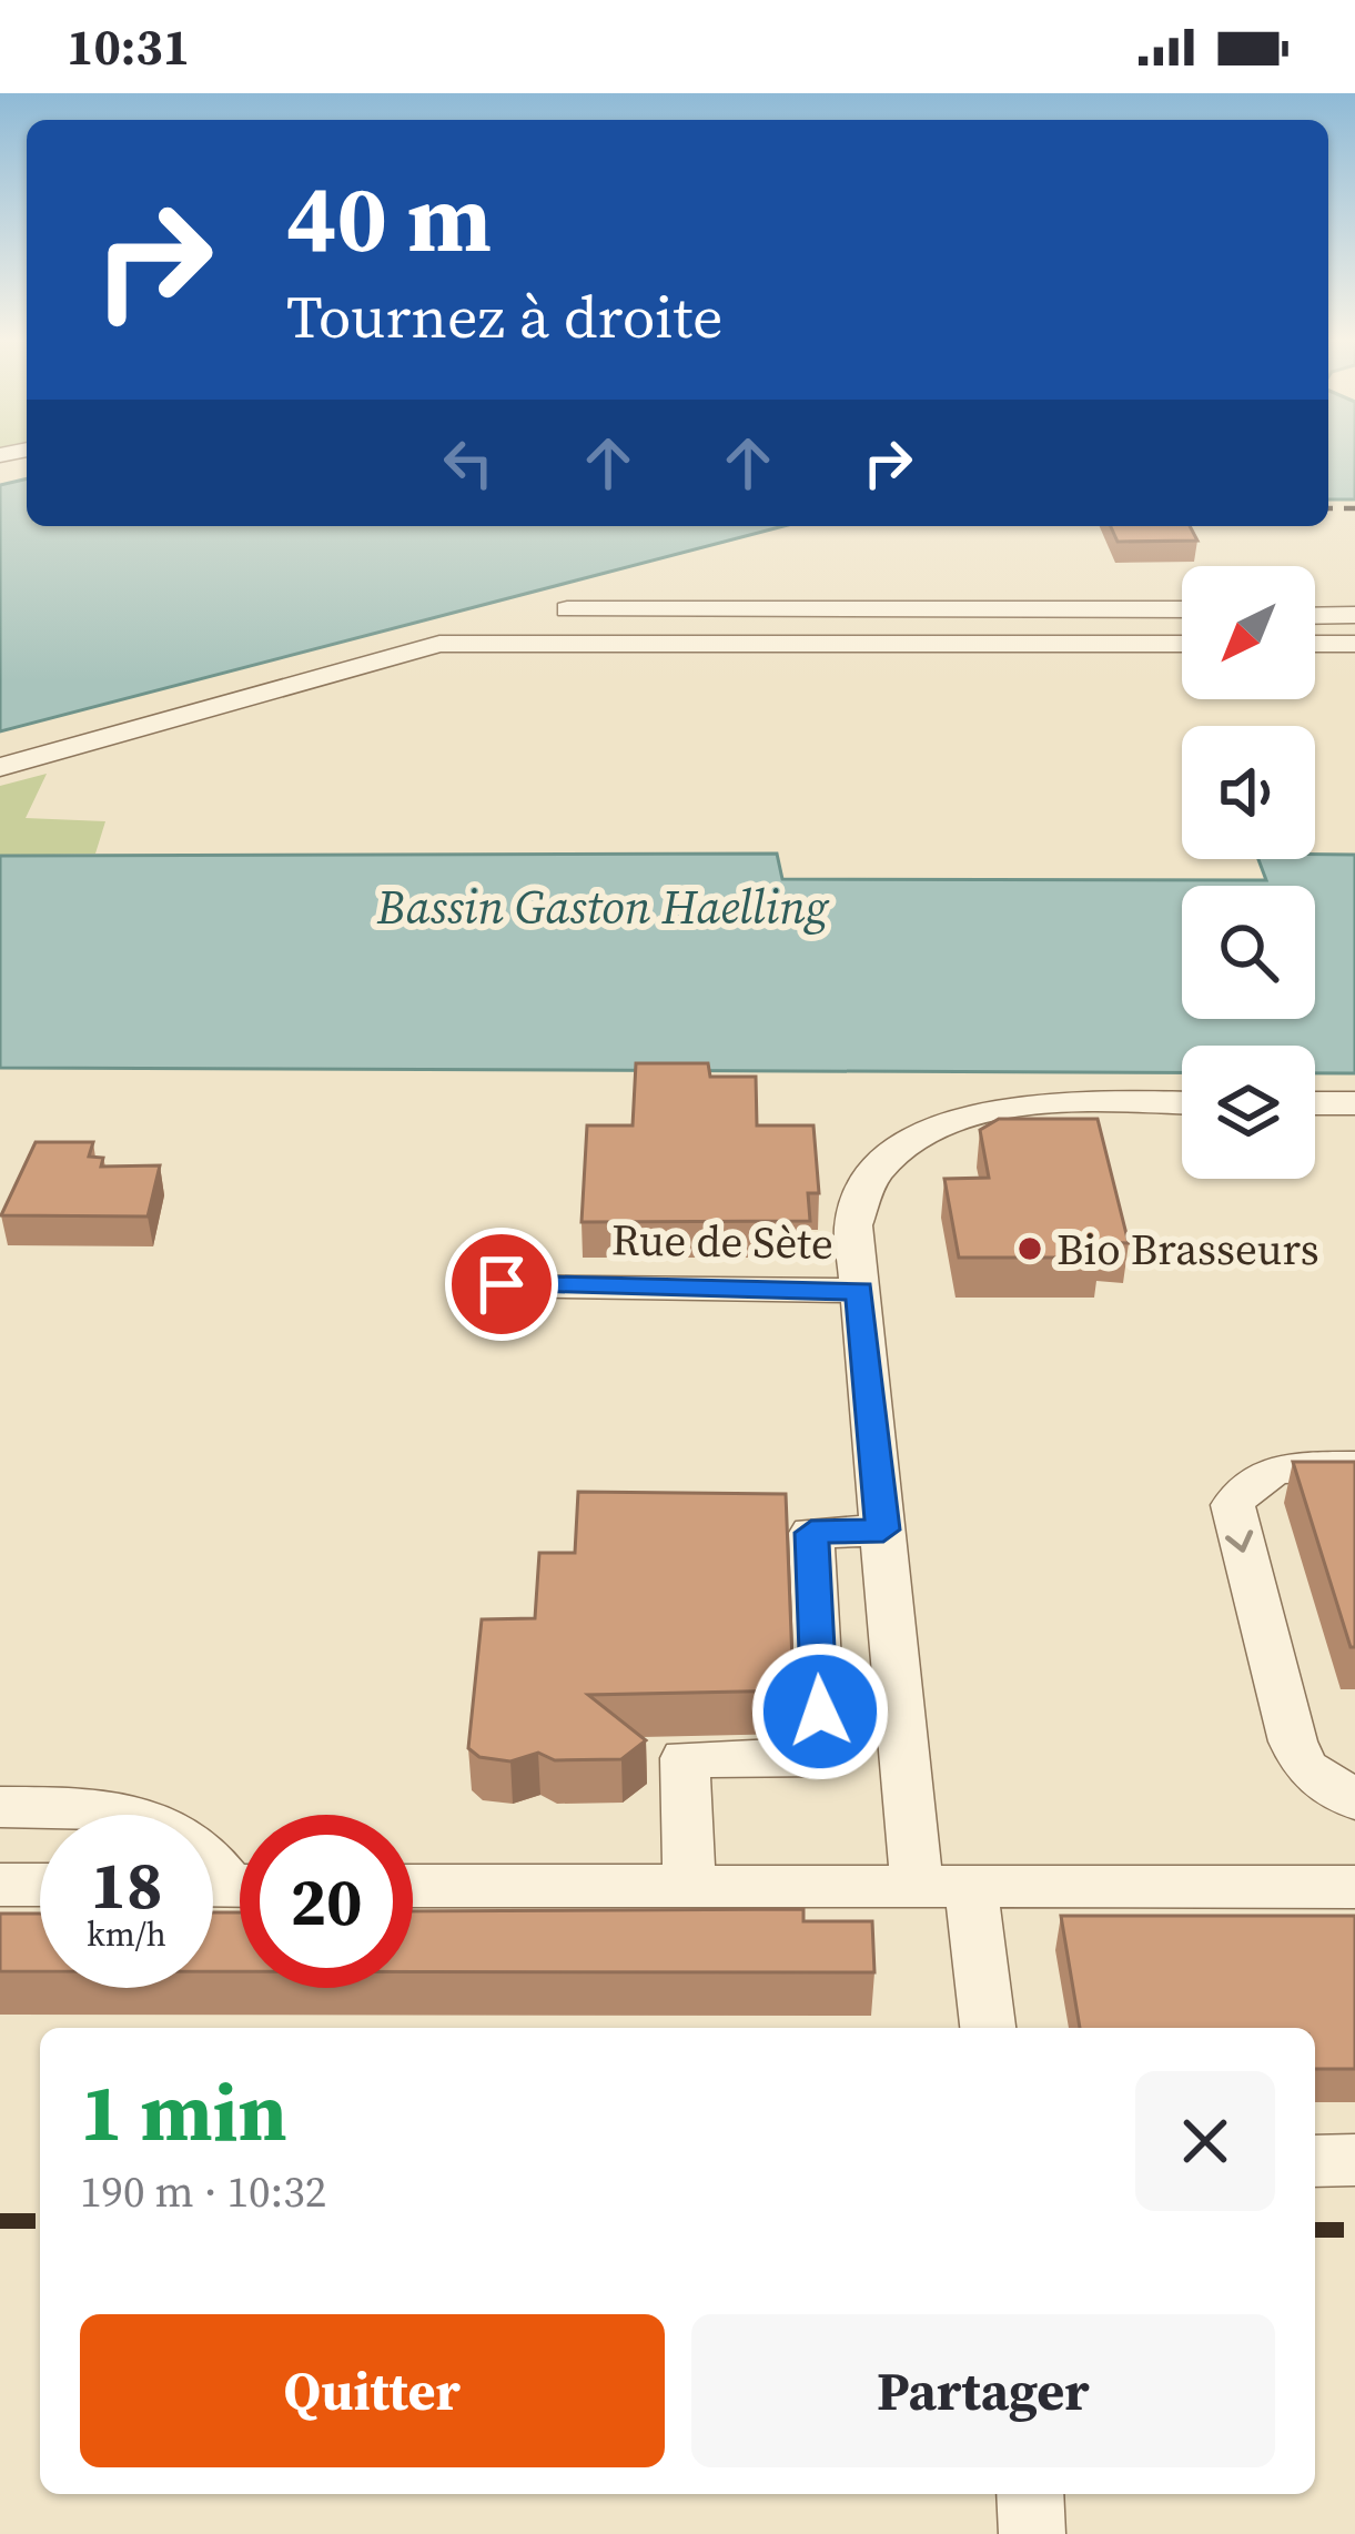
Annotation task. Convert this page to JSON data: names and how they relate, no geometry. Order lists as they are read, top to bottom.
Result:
{
  "streets": {
    "street": ["Rue de Sète"]
  },
  "water": ["Bassin Gaston Haelling"],
  "places": ["Bio Brasseurs"],
  "north": "bottom left",
  "page": {
    "status": "10:31",
    "turn": ["40 m", "Tournez à droite"],
    "speed": "18 km/h",
    "limit": "20",
    "heading": ["1 min", "190 m · 10:32"],
    "buttons": ["Quitter", "Partager"]
  }
}
